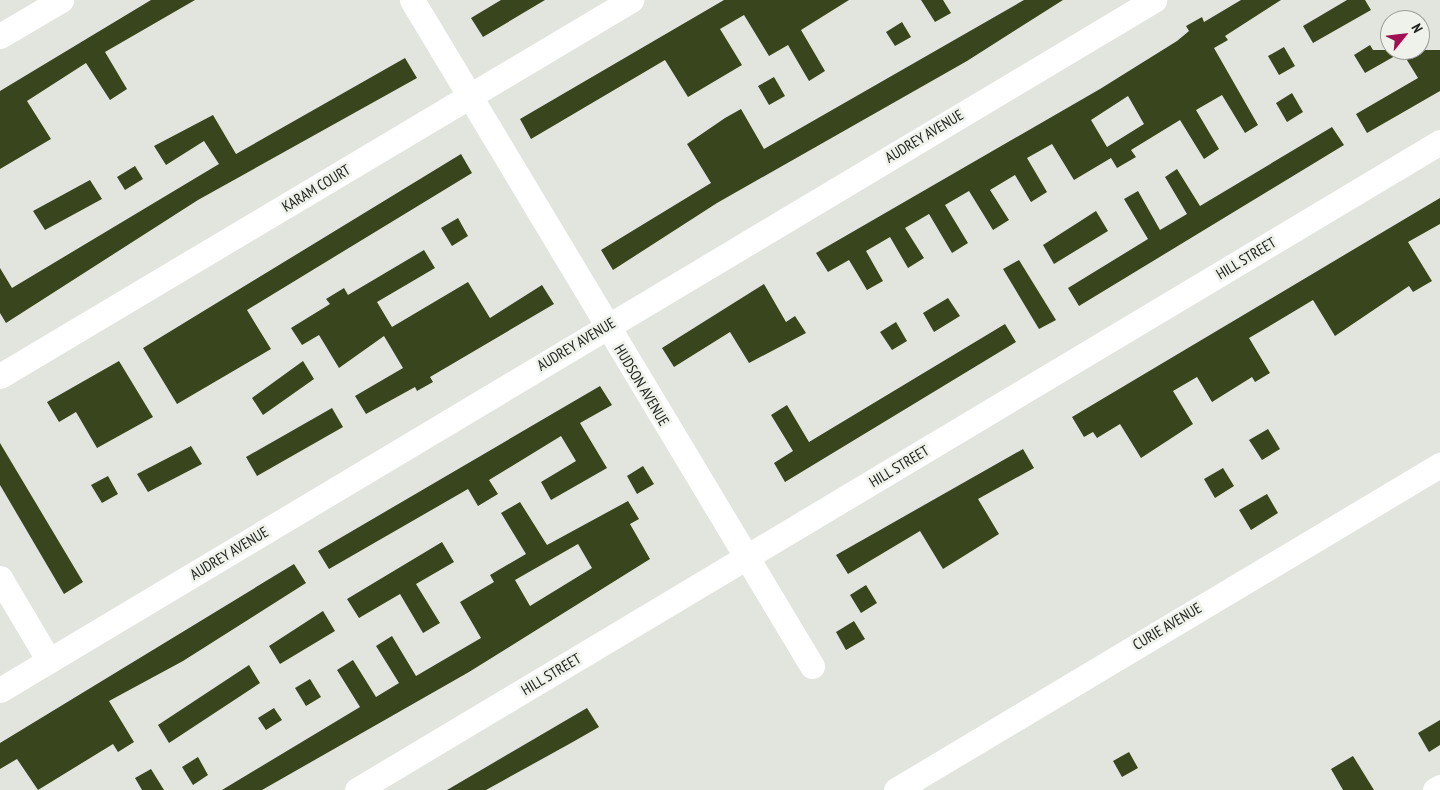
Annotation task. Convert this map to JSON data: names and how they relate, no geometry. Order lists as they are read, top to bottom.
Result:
{
  "streets": {
    "street": [
      "AUDREY AVENUE",
      "KARAM COURT",
      "HILL STREET",
      "HUDSON AVENUE",
      "CURIE AVENUE"
    ]
  },
  "crossings": [
    ["AUDREY AVENUE", "HUDSON AVENUE"],
    ["KARAM COURT", "HUDSON AVENUE"],
    ["HILL STREET", "HUDSON AVENUE"]
  ],
  "north": "top right"
}
